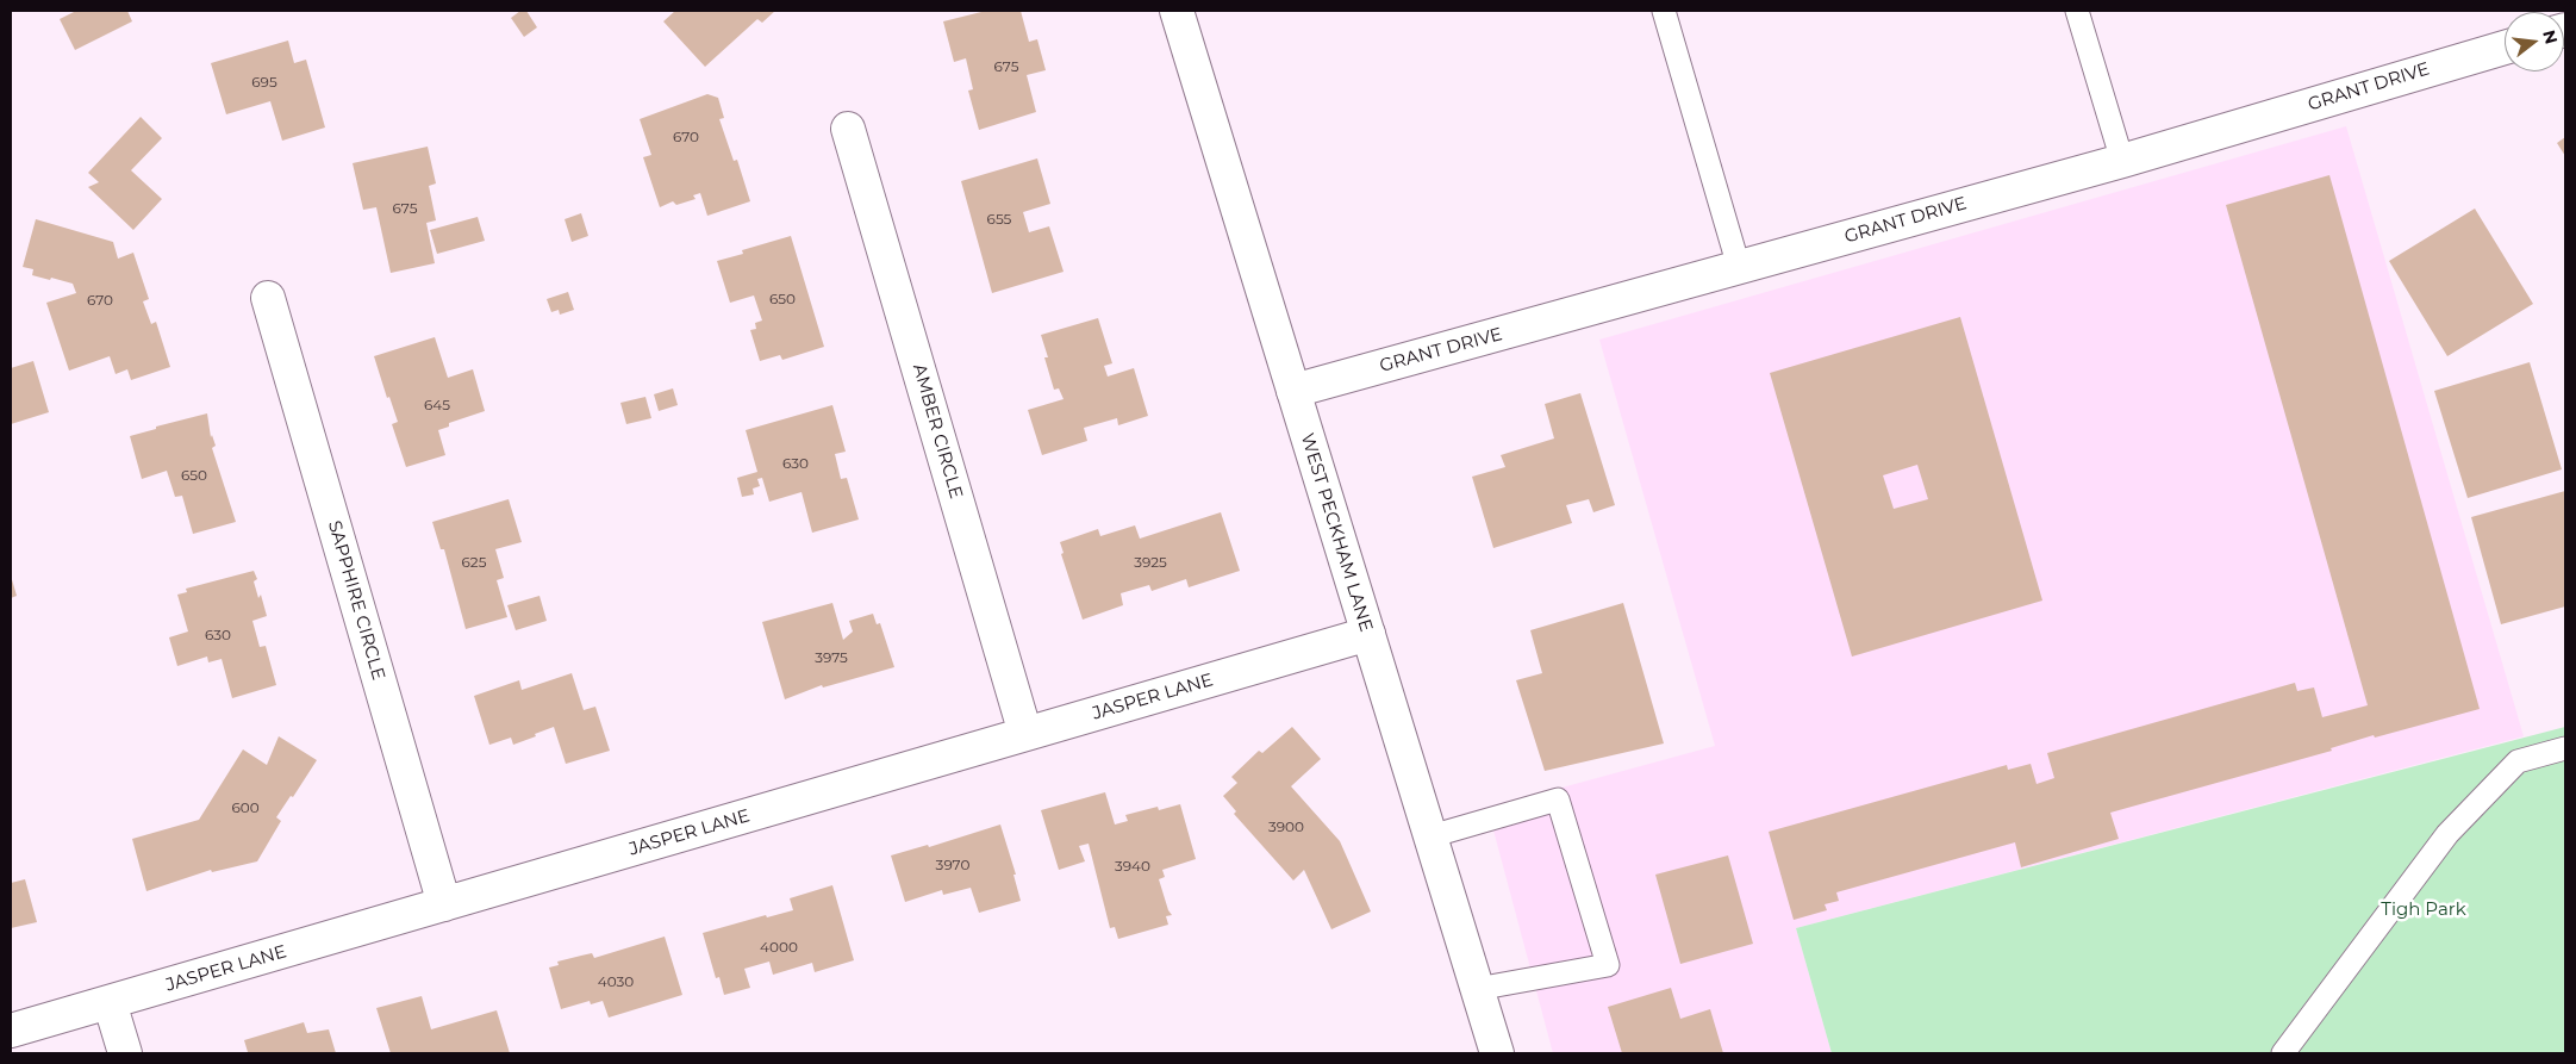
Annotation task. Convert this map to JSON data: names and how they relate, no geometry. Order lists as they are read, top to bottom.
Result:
{
  "streets": {
    "street": [
      "GRANT DRIVE",
      "AMBER CIRCLE",
      "WEST PECKHAM LANE",
      "SAPPHIRE CIRCLE",
      "JASPER LANE"
    ]
  },
  "crossings": [
    ["GRANT DRIVE", "WEST PECKHAM LANE"],
    ["AMBER CIRCLE", "JASPER LANE"],
    ["WEST PECKHAM LANE", "JASPER LANE"],
    ["SAPPHIRE CIRCLE", "JASPER LANE"]
  ],
  "parks": ["Tigh Park"],
  "house_numbers": [
    "675",
    "695",
    "670",
    "675",
    "655",
    "650",
    "670",
    "645",
    "630",
    "650",
    "625",
    "3925",
    "630",
    "3975",
    "600",
    "3900",
    "3970",
    "3940",
    "4000",
    "4030"
  ],
  "north": "right"
}
